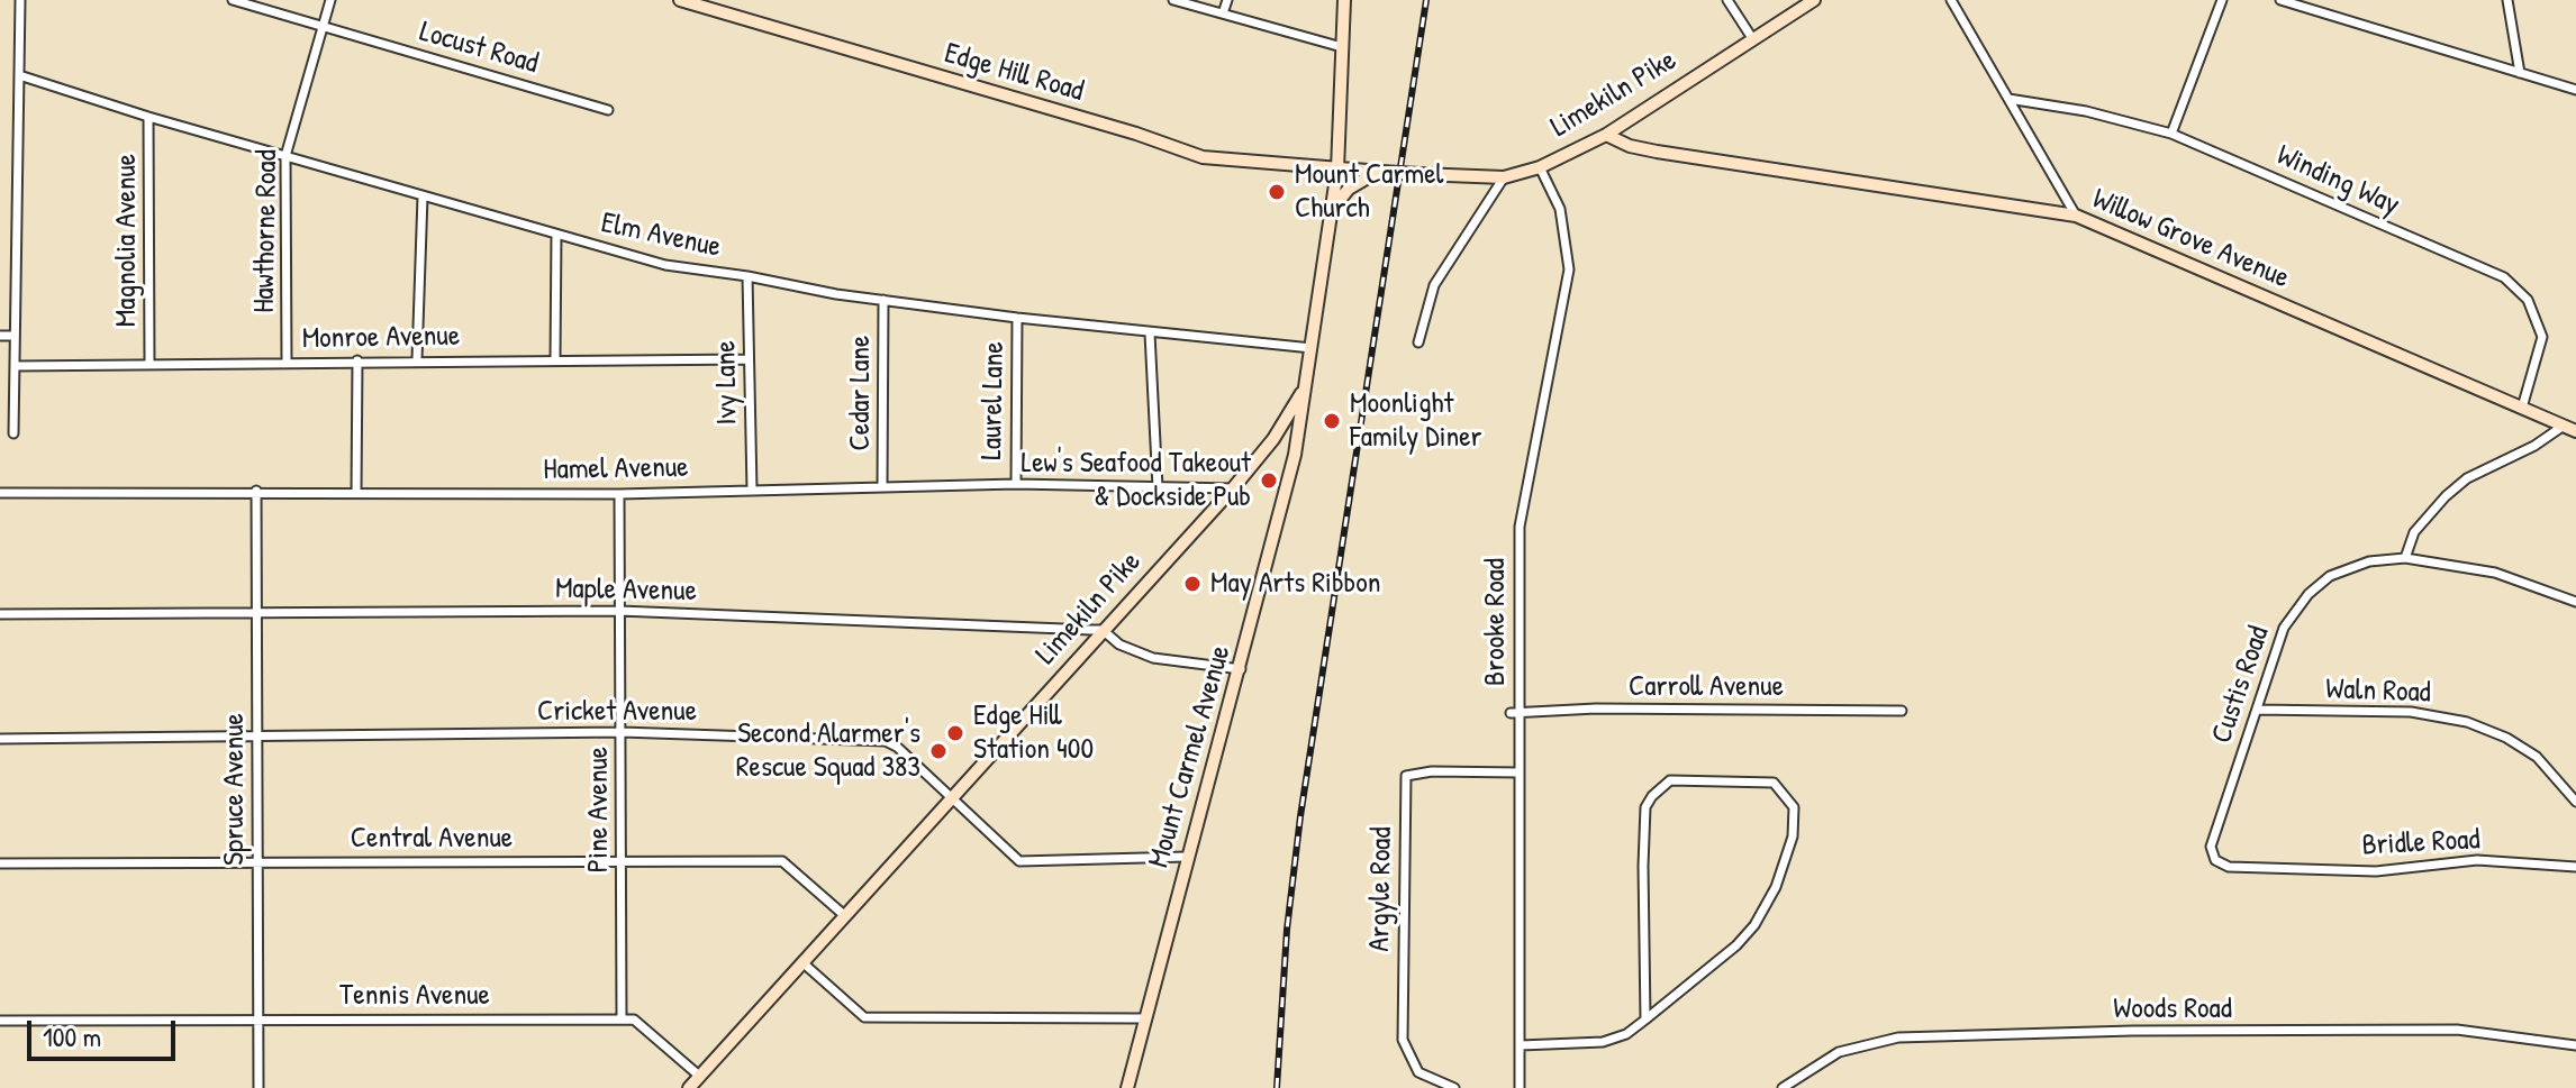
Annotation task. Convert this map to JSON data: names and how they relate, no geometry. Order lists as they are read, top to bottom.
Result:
{
  "streets": {
    "main road": [
      "Edge Hill Road",
      "Limekiln Pike",
      "Willow Grove Avenue",
      "Mount Carmel Avenue"
    ],
    "street": [
      "Locust Road",
      "Winding Way",
      "Hawthorne Road",
      "Elm Avenue",
      "Magnolia Avenue",
      "Monroe Avenue",
      "Ivy Lane",
      "Cedar Lane",
      "Laurel Lane",
      "Hamel Avenue",
      "Maple Avenue",
      "Brooke Road",
      "Custis Road",
      "Carroll Avenue",
      "Waln Road",
      "Cricket Avenue",
      "Spruce Avenue",
      "Pine Avenue",
      "Central Avenue",
      "Bridle Road",
      "Argyle Road",
      "Tennis Avenue",
      "Woods Road"
    ]
  },
  "crossings": [
    ["Locust Road", "Hawthorne Road"],
    ["Edge Hill Road", "Limekiln Pike"],
    ["Limekiln Pike", "Elm Avenue"],
    ["Limekiln Pike", "Willow Grove Avenue"],
    ["Limekiln Pike", "Hamel Avenue"],
    ["Limekiln Pike", "Maple Avenue"],
    ["Limekiln Pike", "Brooke Road"],
    ["Limekiln Pike", "Cricket Avenue"],
    ["Limekiln Pike", "Mount Carmel Avenue"],
    ["Limekiln Pike", "Central Avenue"],
    ["Winding Way", "Willow Grove Avenue"],
    ["Hawthorne Road", "Elm Avenue"],
    ["Hawthorne Road", "Monroe Avenue"],
    ["Elm Avenue", "Magnolia Avenue"],
    ["Elm Avenue", "Ivy Lane"],
    ["Elm Avenue", "Cedar Lane"],
    ["Elm Avenue", "Laurel Lane"],
    ["Magnolia Avenue", "Monroe Avenue"],
    ["Monroe Avenue", "Ivy Lane"],
    ["Ivy Lane", "Hamel Avenue"],
    ["Cedar Lane", "Hamel Avenue"],
    ["Laurel Lane", "Hamel Avenue"],
    ["Hamel Avenue", "Spruce Avenue"],
    ["Hamel Avenue", "Pine Avenue"],
    ["Maple Avenue", "Mount Carmel Avenue"],
    ["Maple Avenue", "Spruce Avenue"],
    ["Maple Avenue", "Pine Avenue"],
    ["Brooke Road", "Carroll Avenue"],
    ["Brooke Road", "Argyle Road"],
    ["Custis Road", "Waln Road"],
    ["Custis Road", "Bridle Road"],
    ["Cricket Avenue", "Mount Carmel Avenue"],
    ["Cricket Avenue", "Spruce Avenue"],
    ["Cricket Avenue", "Pine Avenue"],
    ["Spruce Avenue", "Central Avenue"],
    ["Spruce Avenue", "Tennis Avenue"],
    ["Pine Avenue", "Central Avenue"],
    ["Pine Avenue", "Tennis Avenue"]
  ],
  "places": [
    "Mount Carmel Church",
    "Moonlight Family Diner",
    "Lew's Seafood Takeout & Dockside Pub",
    "May Arts Ribbon",
    "Edge Hill Station 400",
    "Second Alarmer's Rescue Squad 383"
  ],
  "scale_bar": "100 m"
}
